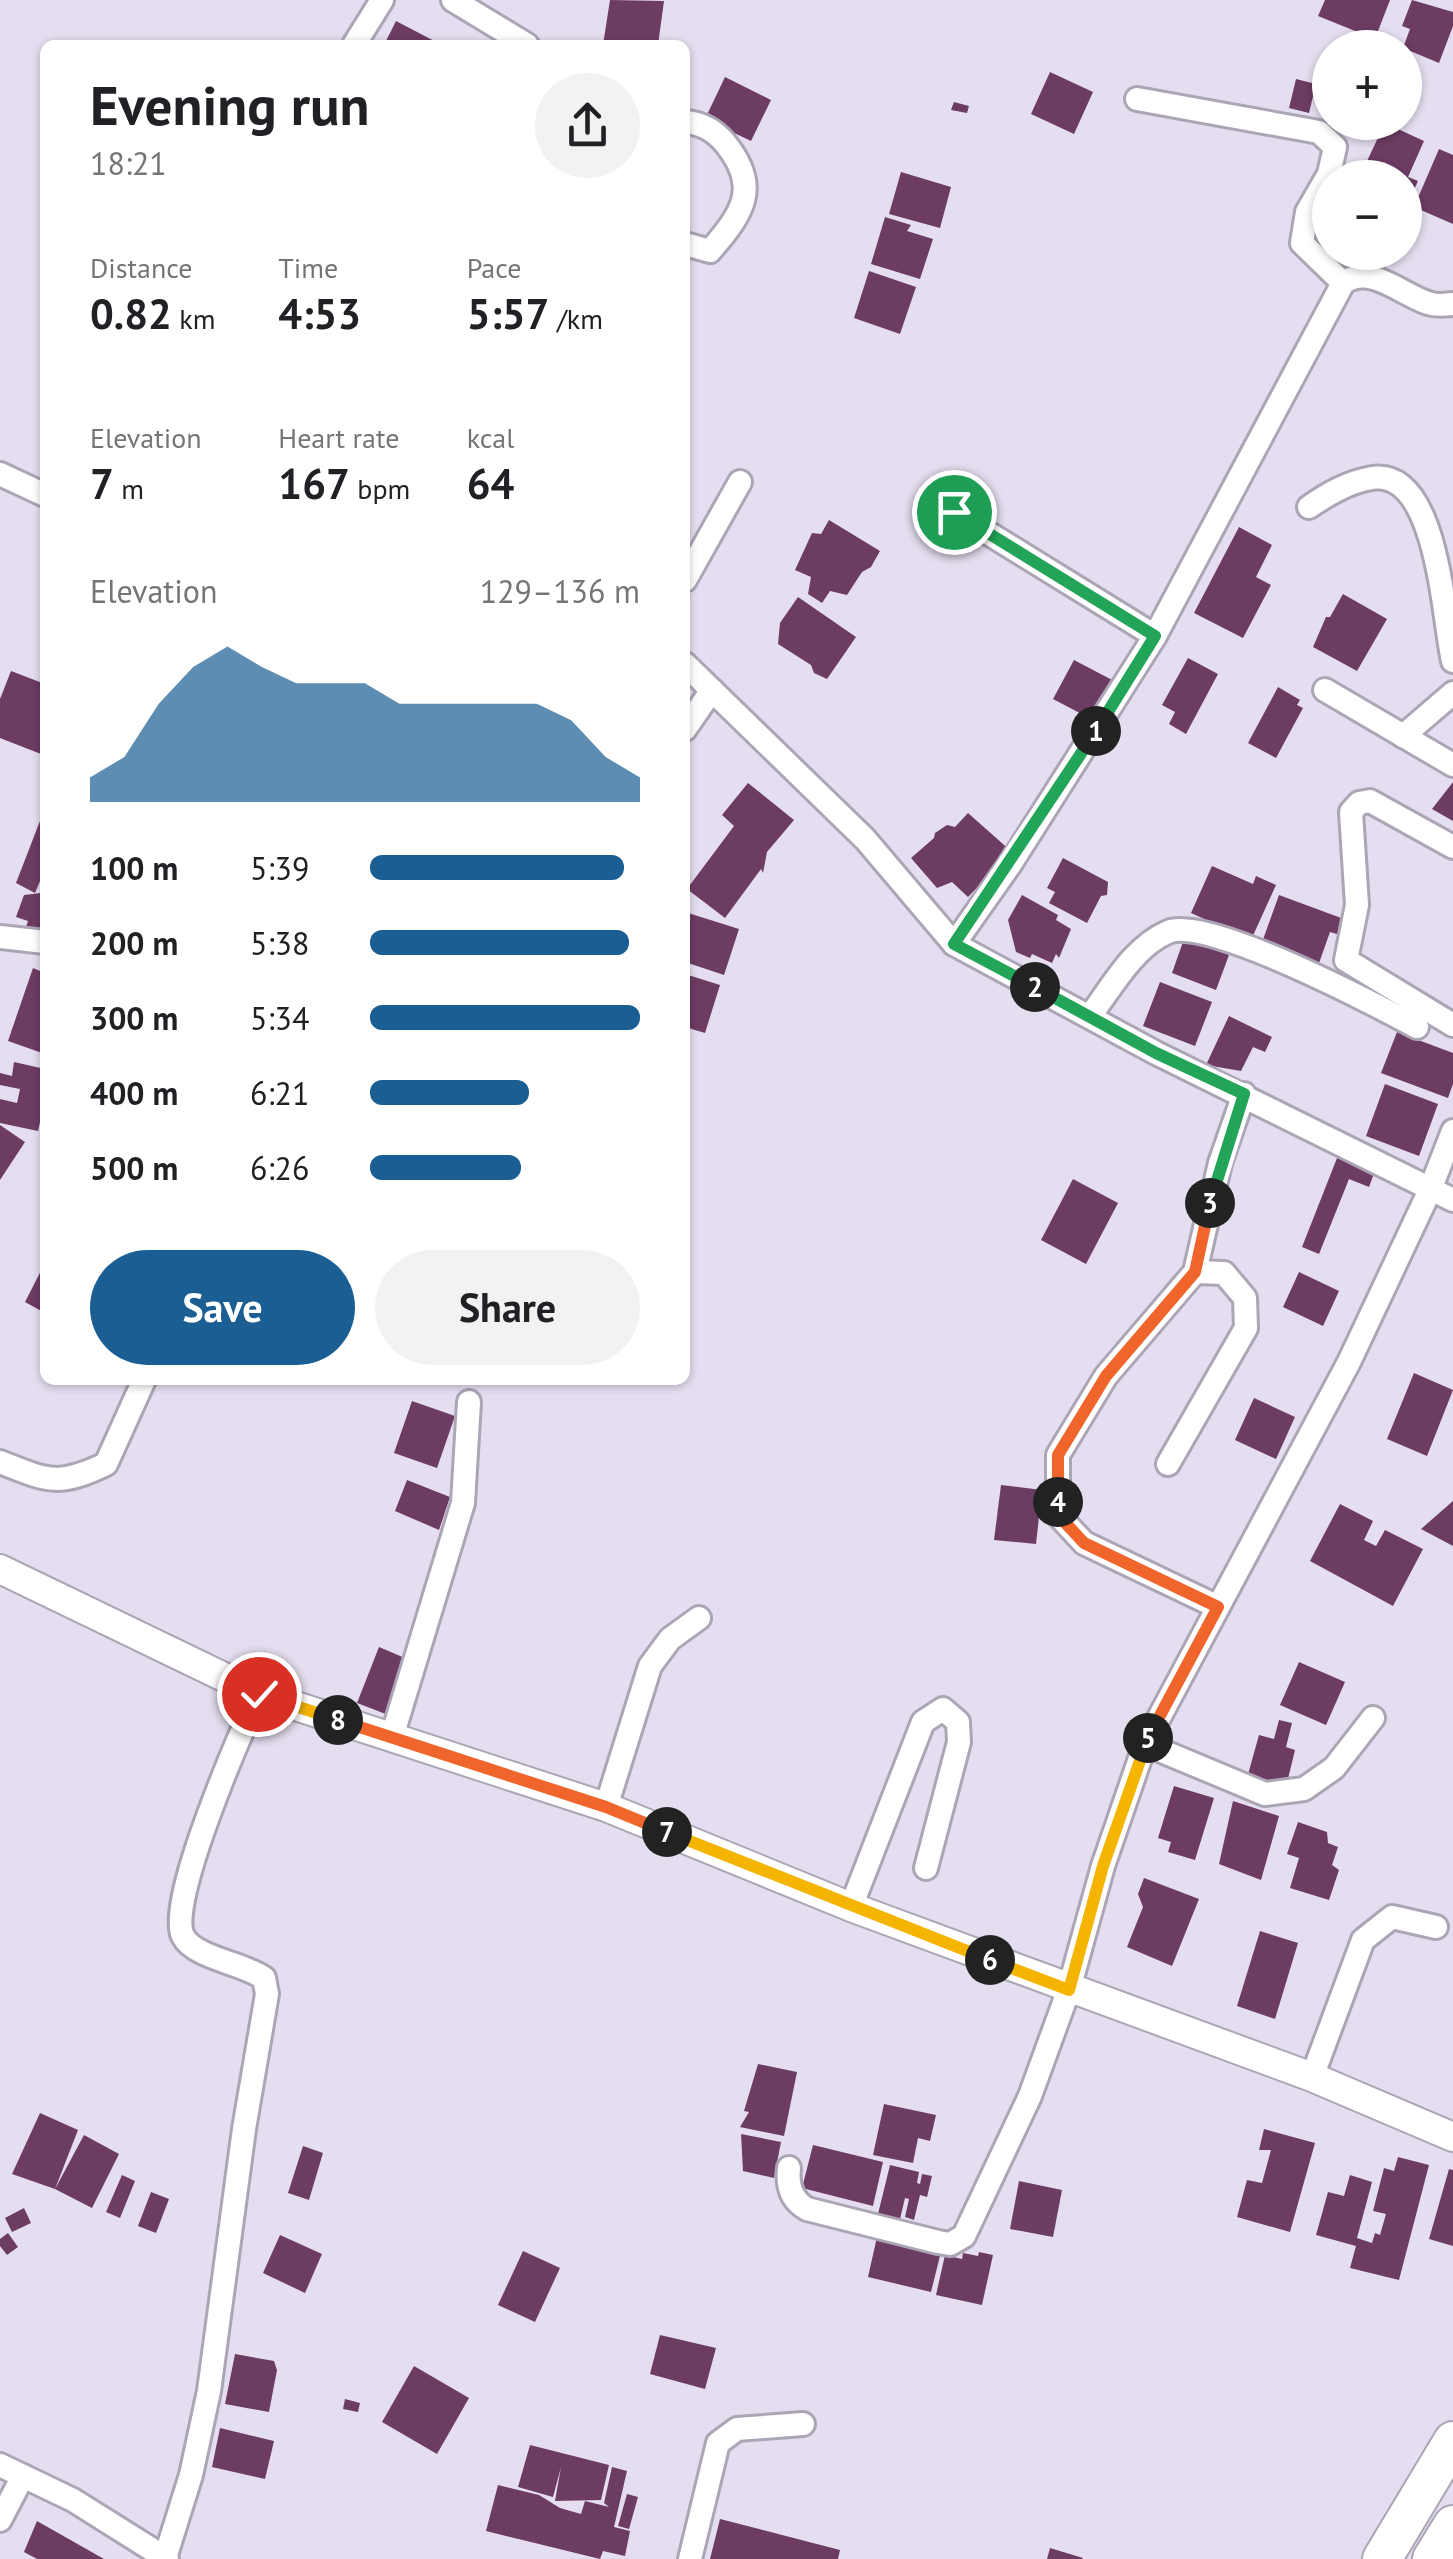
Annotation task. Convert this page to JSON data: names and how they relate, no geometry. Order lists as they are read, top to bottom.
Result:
{
  "page": {
    "map_buttons": ["+", "−"],
    "heading": ["Evening run", "18:21"],
    "stats": [
      ["Distance", "0.82 km"],
      ["Time", "4:53"],
      ["Pace", "5:57 /km"],
      ["Elevation", "7 m"],
      ["Heart rate", "167 bpm"],
      ["kcal", "64"]
    ],
    "chart": ["Elevation", "129–136 m"],
    "pins": [
      "1",
      "2",
      "3",
      "4",
      "8",
      "5",
      "7",
      "6"
    ],
    "list": [
      {
        "name": "100 m",
        "note": "5:39"
      },
      {
        "name": "200 m",
        "note": "5:38"
      },
      {
        "name": "300 m",
        "note": "5:34"
      },
      {
        "name": "400 m",
        "note": "6:21"
      },
      {
        "name": "500 m",
        "note": "6:26"
      }
    ],
    "buttons": ["Save", "Share"]
  }
}
